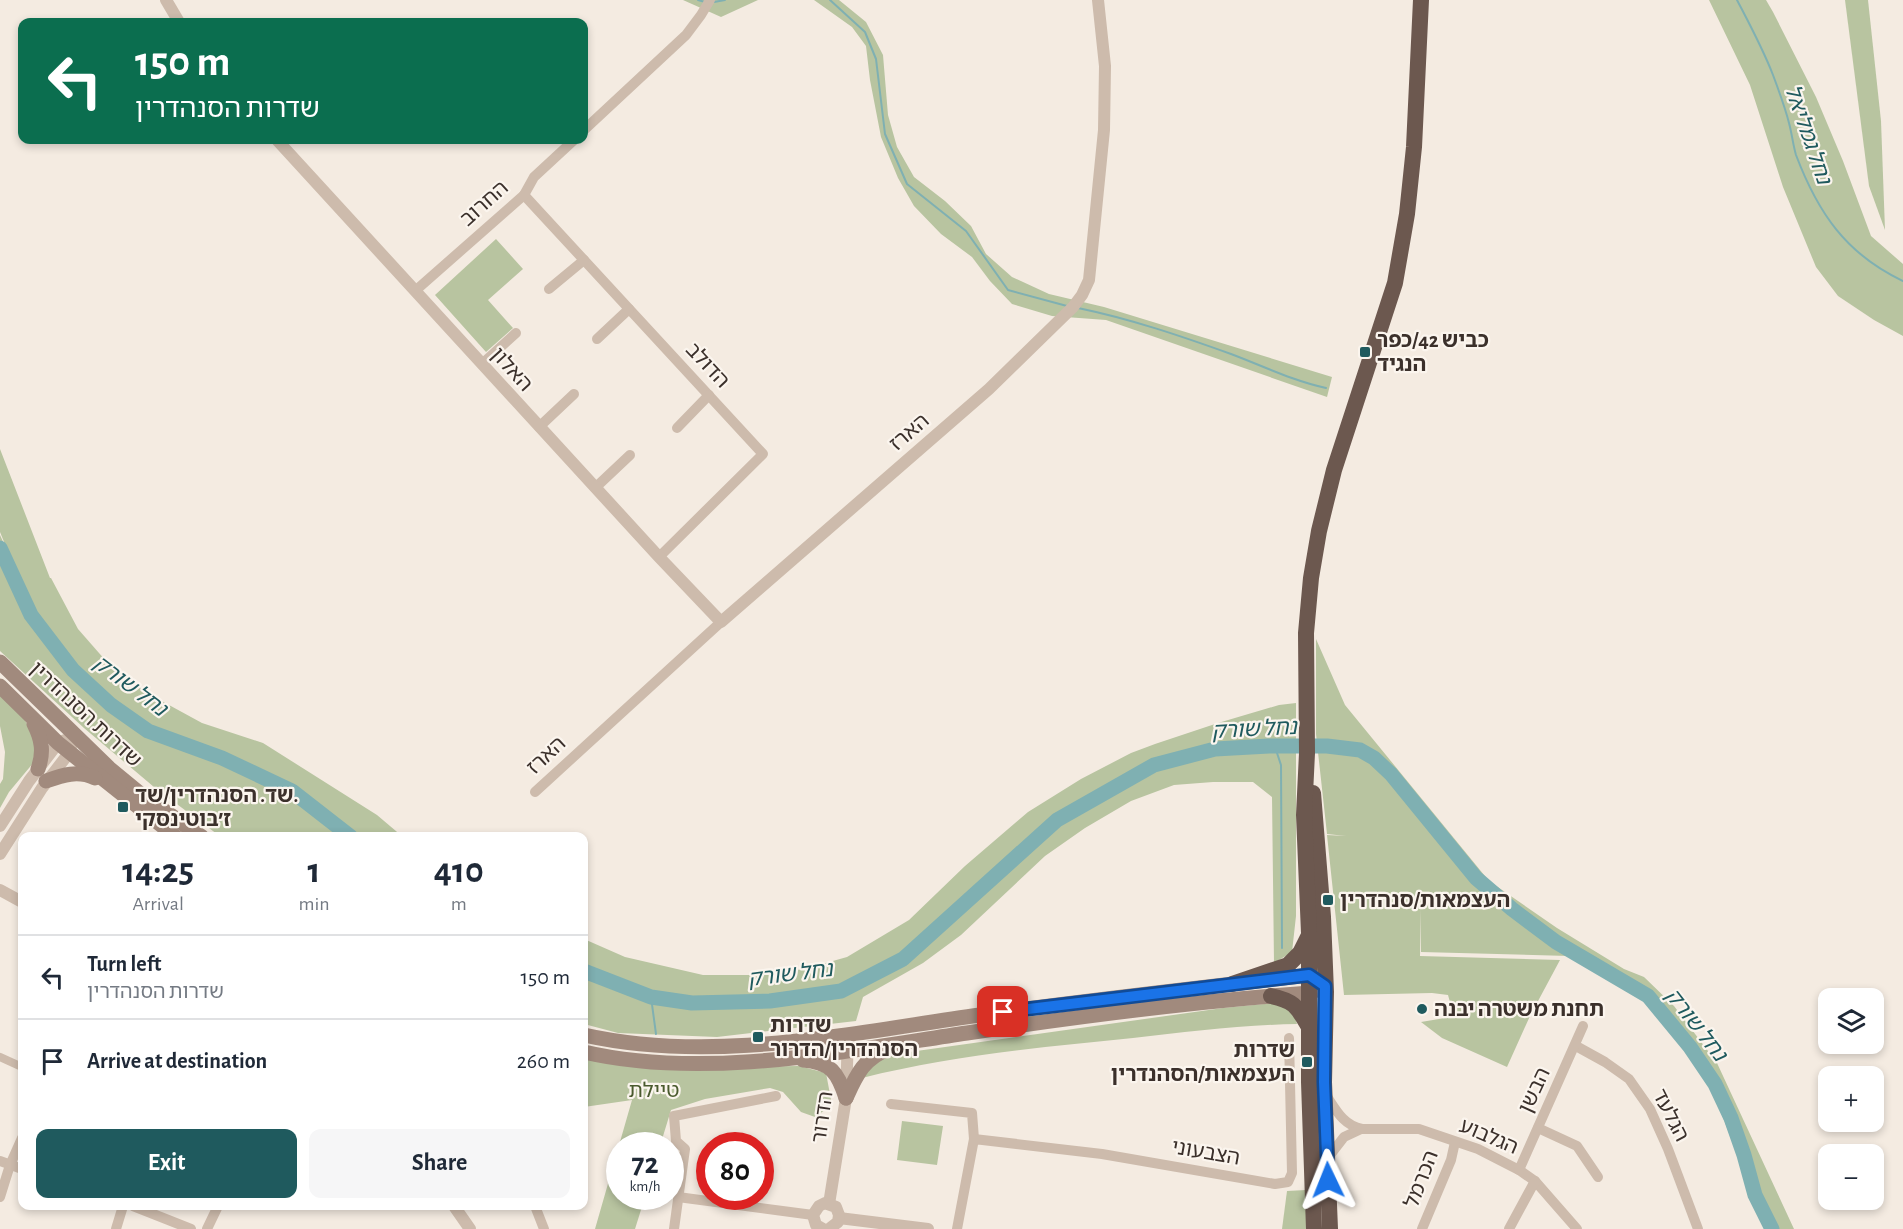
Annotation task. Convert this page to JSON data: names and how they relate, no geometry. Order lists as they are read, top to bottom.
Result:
{
  "streets": {
    "main road": ["שדרות הסנהדרין"],
    "street": [
      "החרוב",
      "הדולב",
      "האלון",
      "הארז",
      "הבשן",
      "הגלעד",
      "הדרור",
      "הגלבוע",
      "הצבעוני",
      "הכרמל"
    ]
  },
  "crossings": [
    ["החרוב", "הדולב"],
    ["החרוב", "האלון"],
    ["הדולב", "האלון"],
    ["האלון", "הארז"],
    ["הבשן", "הגלעד"],
    ["הבשן", "הגלבוע"],
    ["הגלבוע", "הכרמל"]
  ],
  "water": ["נחל גמליאל", "נחל שורק"],
  "parks": ["טיילת"],
  "places": {
    "transit": [
      "כביש 42/כפר הנגיד",
      "שד. הסנהדרין/שד. ז׳בוטינסקי",
      "העצמאות/סנהדרין",
      "שדרות הסנהדרין/הדרור",
      "שדרות העצמאות/הסהנדרין"
    ],
    "other": ["תחנת משטרה יבנה"]
  },
  "page": {
    "turn": ["150 m", "שדרות הסנהדרין"],
    "eta": [
      "14:25",
      "Arrival",
      "1",
      "min",
      "410",
      "m"
    ],
    "list": [
      {
        "name": "Turn left",
        "note": "שדרות הסנהדרין",
        "value": "150 m"
      },
      {
        "name": "Arrive at destination",
        "value": "260 m"
      }
    ],
    "map_buttons": ["+", "−"],
    "buttons": ["Exit", "Share"],
    "speed": "72 km/h",
    "limit": "80"
  }
}
